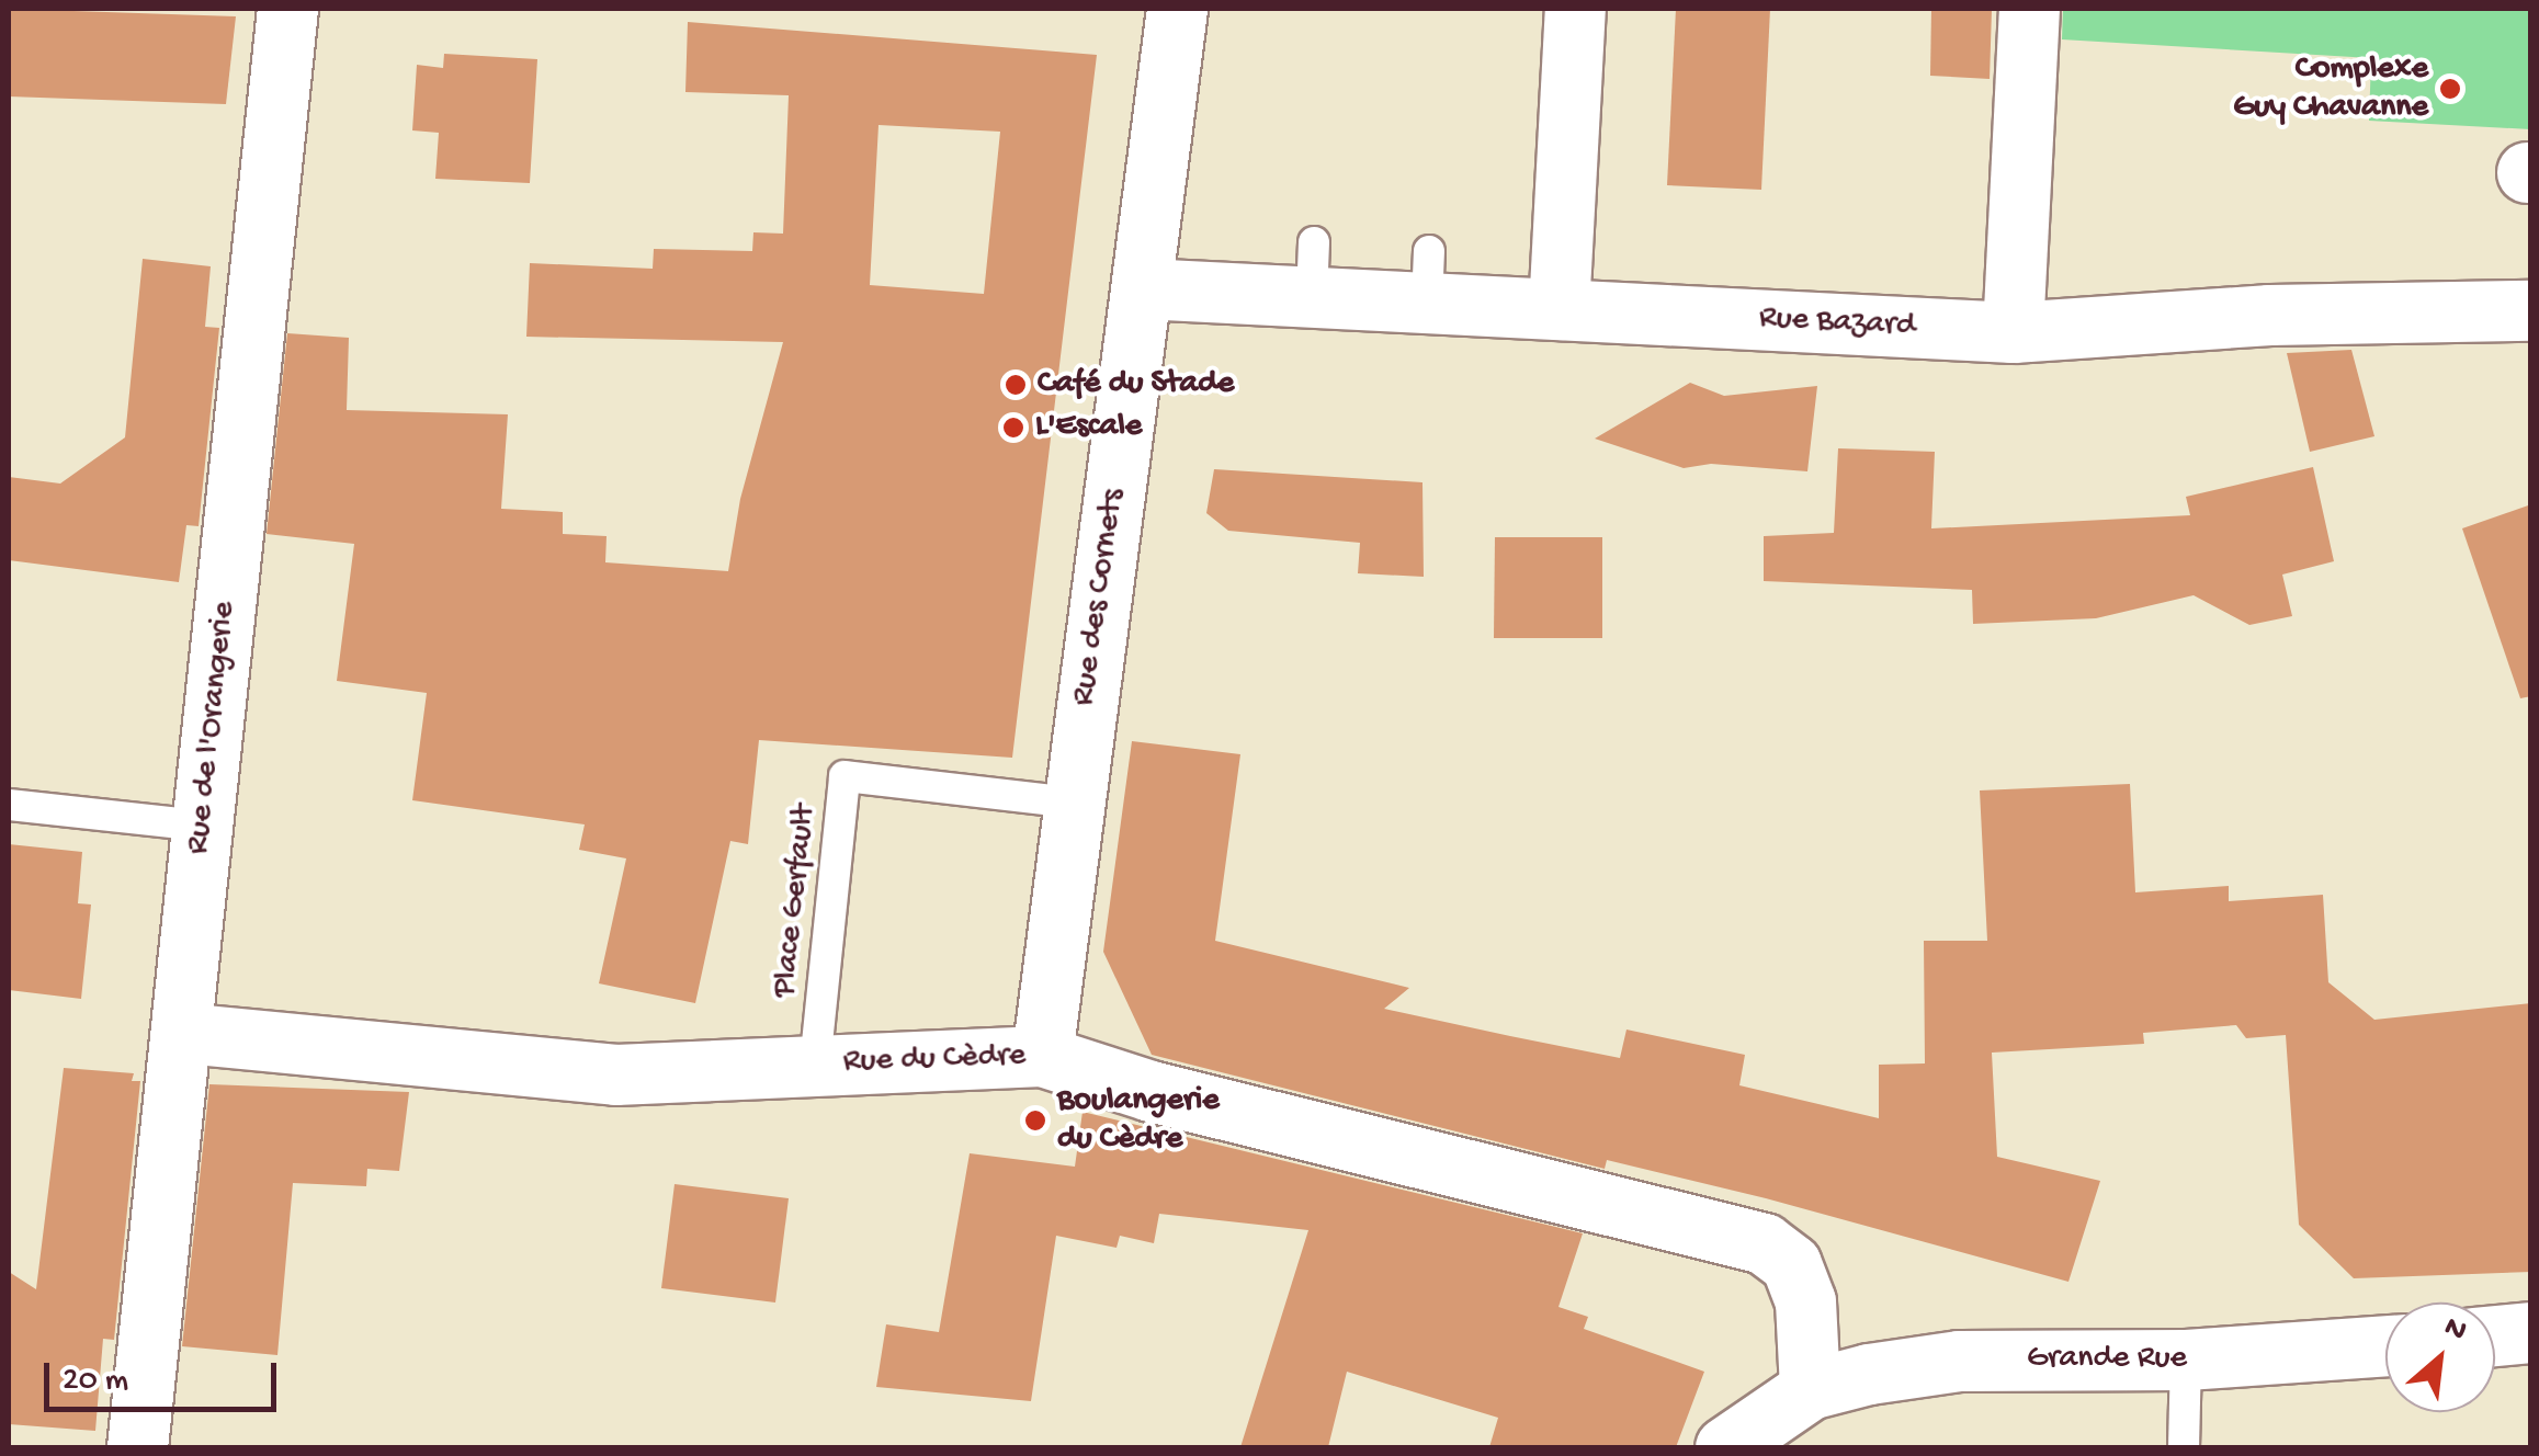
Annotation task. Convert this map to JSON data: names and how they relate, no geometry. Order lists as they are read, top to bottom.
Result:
{
  "streets": {
    "street": [
      "Rue Bazard",
      "Rue des Cornets",
      "Rue de l'Orangerie",
      "Rue du Cèdre",
      "Grande Rue"
    ],
    "lane": ["Place Gerfault"]
  },
  "crossings": [
    ["Rue Bazard", "Rue des Cornets"],
    ["Rue des Cornets", "Place Gerfault"],
    ["Rue des Cornets", "Rue du Cèdre"],
    ["Rue de l'Orangerie", "Rue du Cèdre"],
    ["Place Gerfault", "Rue du Cèdre"],
    ["Rue du Cèdre", "Grande Rue"]
  ],
  "places": [
    "Complexe Guy Chavanne",
    "Café du Stade",
    "L'Escale",
    "Boulangerie du Cèdre"
  ],
  "scale_bar": "20 m",
  "north": "top right"
}
